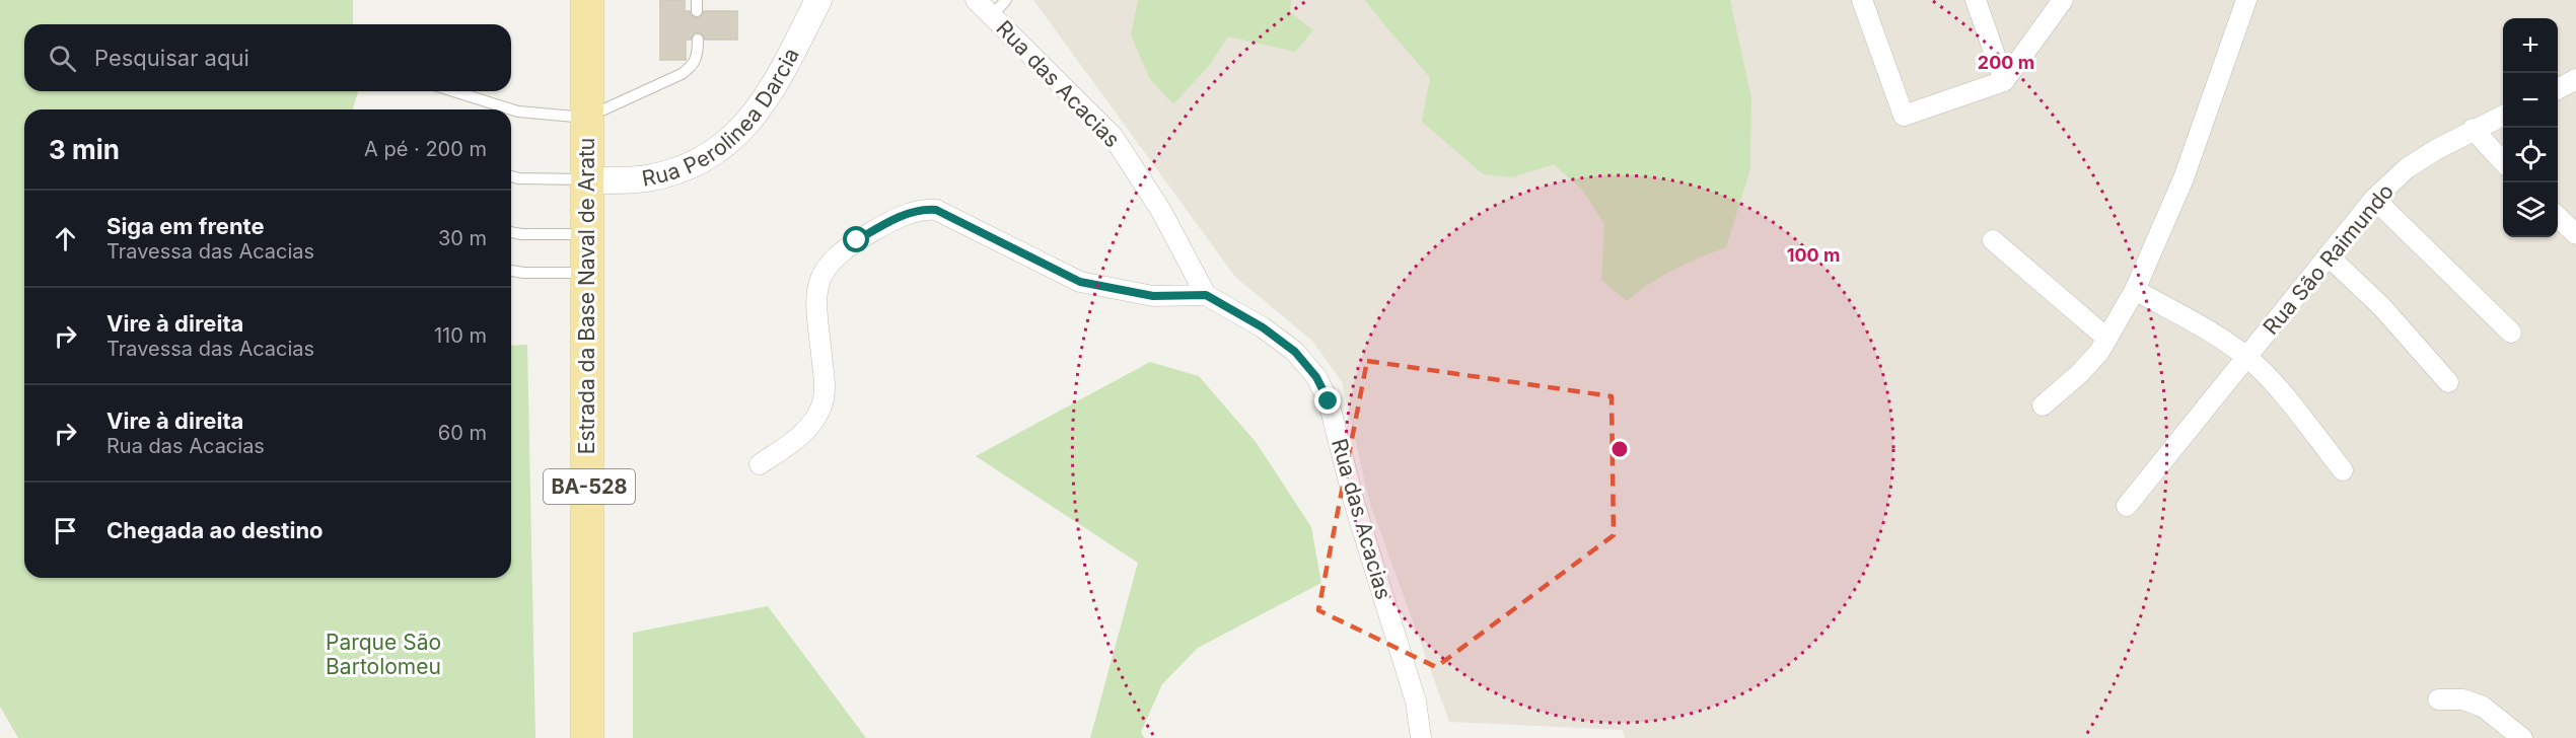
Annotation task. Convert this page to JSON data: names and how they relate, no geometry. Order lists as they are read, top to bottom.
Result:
{
  "streets": {
    "main road": ["Estrada da Base Naval de Aratu", "BA-528"],
    "street": ["Rua das Acacias", "Rua Perolinea Darcia", "Rua São Raimundo"]
  },
  "crossings": [
    ["Rua Perolinea Darcia", "Estrada da Base Naval de Aratu"]
  ],
  "parks": ["Parque São Bartolomeu"],
  "page": {
    "map_buttons": ["+", "−"],
    "search": "Pesquisar aqui",
    "heading": ["3 min", "A pé · 200 m"],
    "list": [
      ["Siga em frente", "Travessa das Acacias", "30 m"],
      ["Vire à direita", "Travessa das Acacias", "110 m"],
      ["Vire à direita", "Rua das Acacias", "60 m"],
      "Chegada ao destino"
    ]
  },
  "rings": ["200 m", "100 m"]
}
